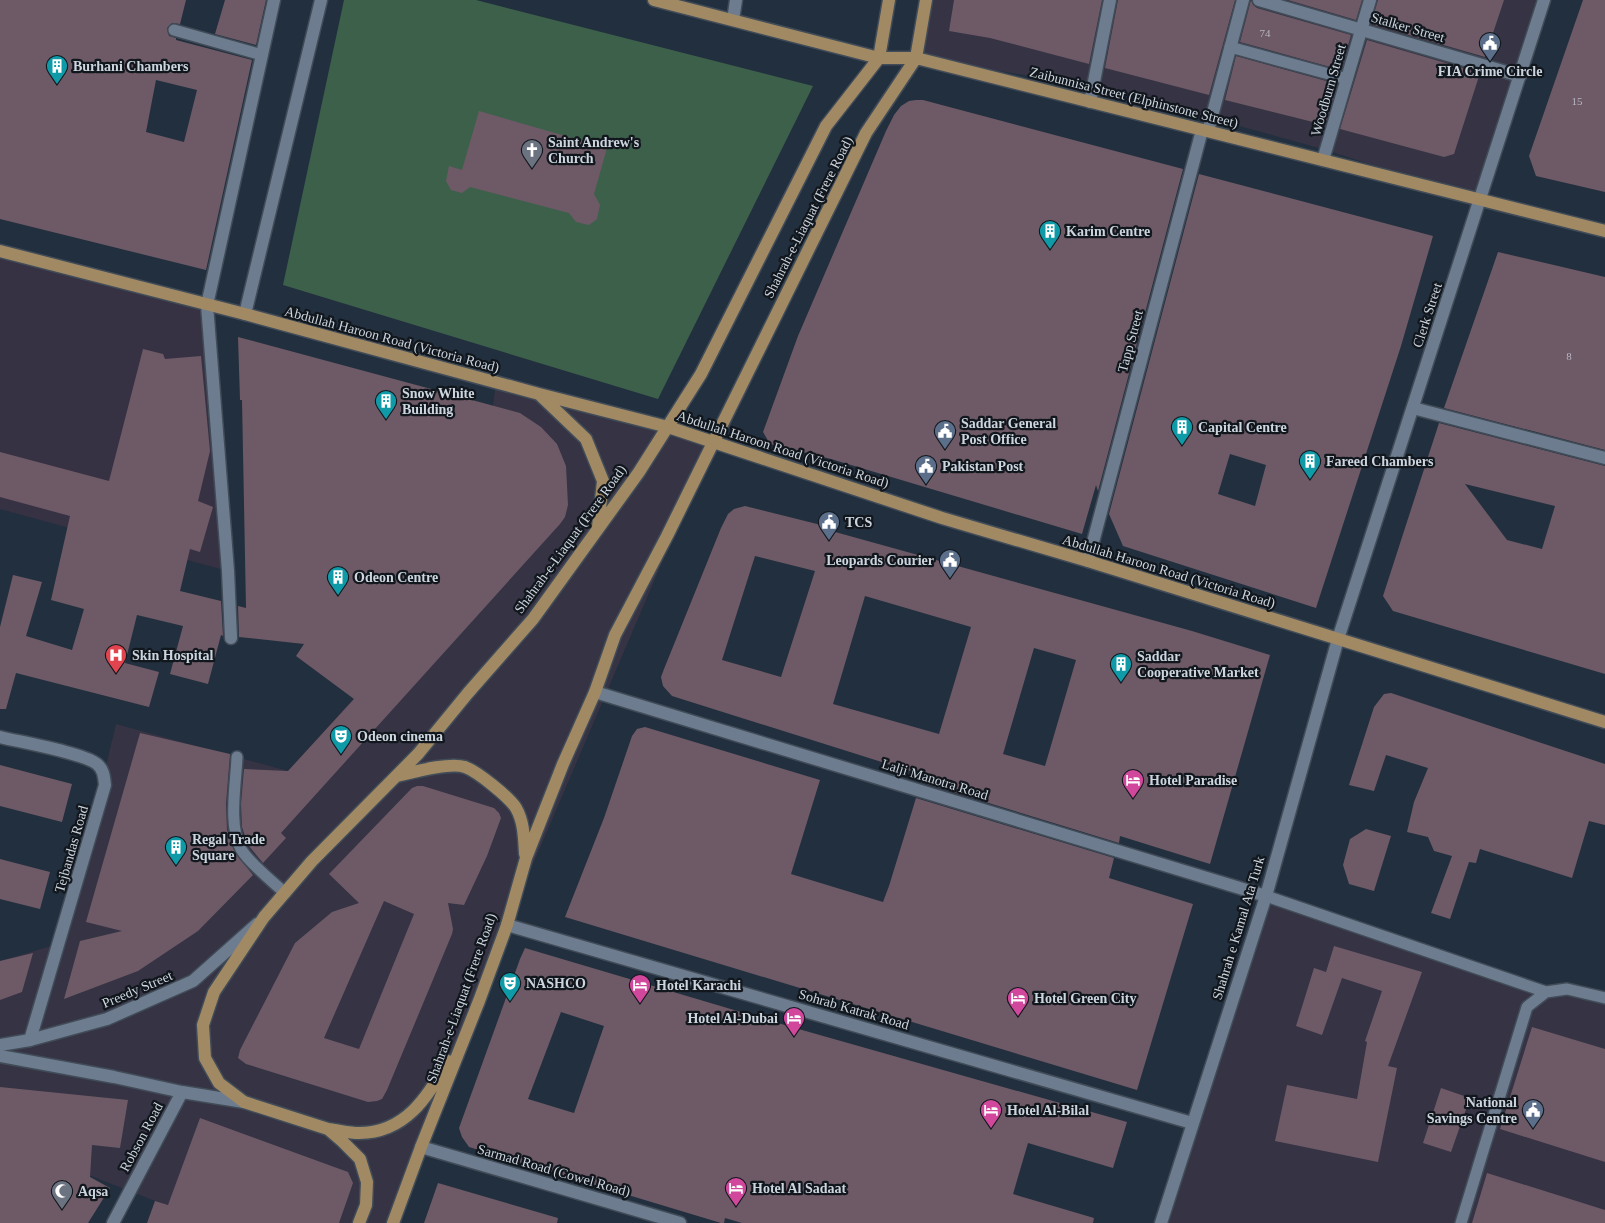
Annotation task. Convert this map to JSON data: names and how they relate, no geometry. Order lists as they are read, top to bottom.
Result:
{
  "streets": {
    "main road": ["Zaibunnisa Street (Elphinstone Street)", "Shahrah-e-Liaquat (Frere Road)", "Abdullah Haroon Road (Victoria Road)"],
    "street": [
      "Stalker Street",
      "Woodburn Street",
      "Clerk Street",
      "Tapp Street",
      "Lalji Manotra Road",
      "Tejbandas Road",
      "Shahrah e Kamal Ata Turk",
      "Preedy Street",
      "Sohrab Katrak Road",
      "Robson Road",
      "Sarmad Road (Cowel Road)"
    ]
  },
  "crossings": [
    ["Stalker Street", "Woodburn Street"],
    ["Stalker Street", "Clerk Street"],
    ["Woodburn Street", "Zaibunnisa Street (Elphinstone Street)"],
    ["Zaibunnisa Street (Elphinstone Street)", "Shahrah-e-Liaquat (Frere Road)"],
    ["Zaibunnisa Street (Elphinstone Street)", "Clerk Street"],
    ["Zaibunnisa Street (Elphinstone Street)", "Tapp Street"],
    ["Shahrah-e-Liaquat (Frere Road)", "Abdullah Haroon Road (Victoria Road)"],
    ["Shahrah-e-Liaquat (Frere Road)", "Lalji Manotra Road"],
    ["Shahrah-e-Liaquat (Frere Road)", "Preedy Street"],
    ["Shahrah-e-Liaquat (Frere Road)", "Sohrab Katrak Road"],
    ["Shahrah-e-Liaquat (Frere Road)", "Sarmad Road (Cowel Road)"],
    ["Clerk Street", "Abdullah Haroon Road (Victoria Road)"],
    ["Clerk Street", "Shahrah e Kamal Ata Turk"],
    ["Abdullah Haroon Road (Victoria Road)", "Tapp Street"],
    ["Abdullah Haroon Road (Victoria Road)", "Shahrah e Kamal Ata Turk"],
    ["Lalji Manotra Road", "Shahrah e Kamal Ata Turk"],
    ["Tejbandas Road", "Preedy Street"],
    ["Shahrah e Kamal Ata Turk", "Sohrab Katrak Road"]
  ],
  "places": {
    "public building": [
      "FIA Crime Circle",
      "Saddar General Post Office",
      "Pakistan Post",
      "TCS",
      "Leopards Courier",
      "National Savings Centre"
    ],
    "building": [
      "Burhani Chambers",
      "Karim Centre",
      "Snow White Building",
      "Capital Centre",
      "Fareed Chambers",
      "Odeon Centre",
      "Saddar Cooperative Market",
      "Regal Trade Square"
    ],
    "church": ["Saint Andrew's Church"],
    "hospital": ["Skin Hospital"],
    "theatre": ["Odeon cinema", "NASHCO"],
    "hotel": [
      "Hotel Paradise",
      "Hotel Karachi",
      "Hotel Green City",
      "Hotel Al-Dubai",
      "Hotel Al-Bilal",
      "Hotel Al Sadaat"
    ],
    "mosque": ["Aqsa"]
  },
  "house_numbers": ["74", "15", "8"]
}
